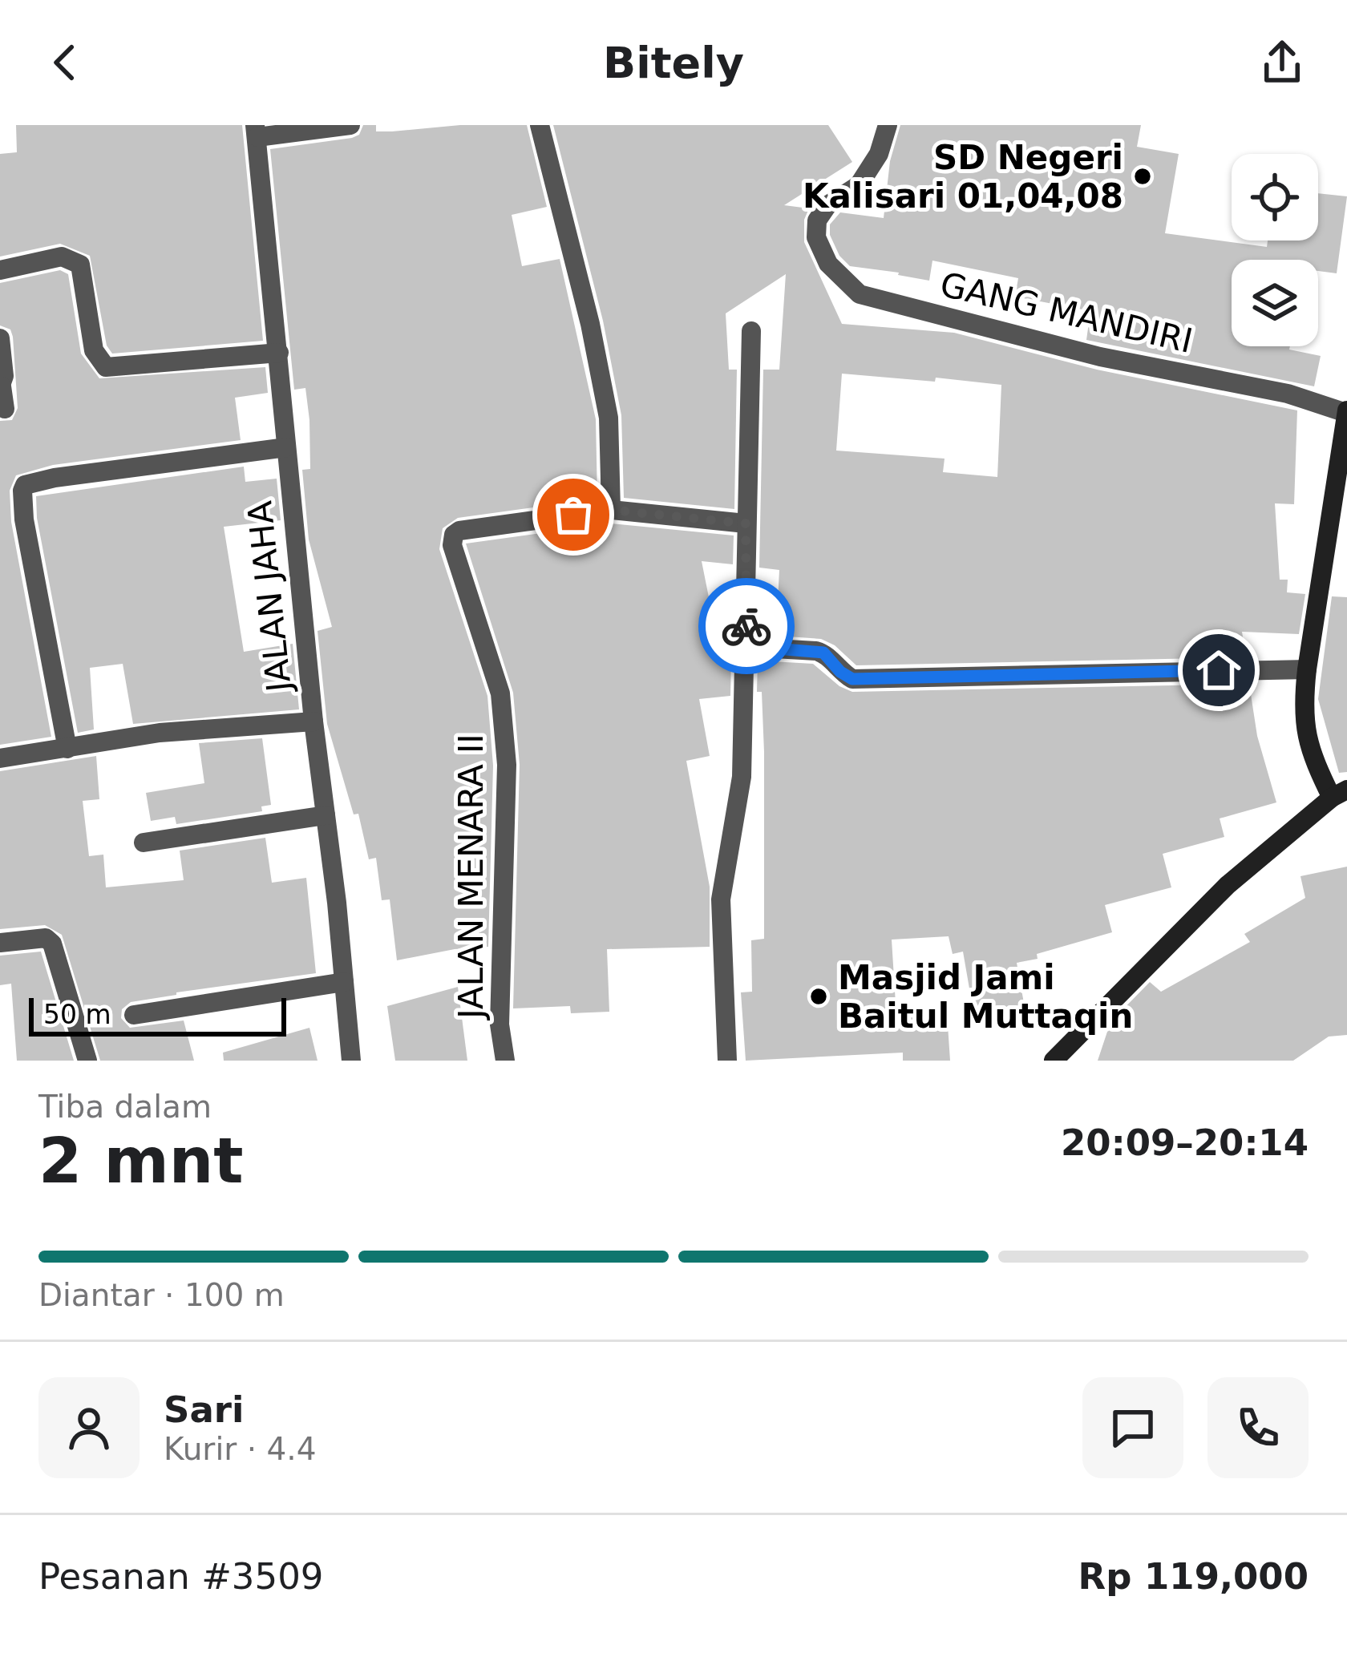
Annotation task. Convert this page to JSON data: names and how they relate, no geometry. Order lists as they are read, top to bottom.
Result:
{
  "streets": {
    "street": ["GANG MANDIRI", "JALAN JAHA", "JALAN MENARA II"]
  },
  "places": ["SD Negeri Kalisari 01,04,08", "Masjid Jami Baitul Muttaqin"],
  "scale_bar": "50 m",
  "page": {
    "header": "Bitely",
    "scale": "50 m",
    "heading": ["2 mnt", "Tiba dalam", "20:09–20:14"],
    "panel": [
      "Sari",
      "Kurir · 4.4",
      "Pesanan #3509",
      "Rp 119,000"
    ],
    "bar": "Diantar · 100 m"
  }
}
